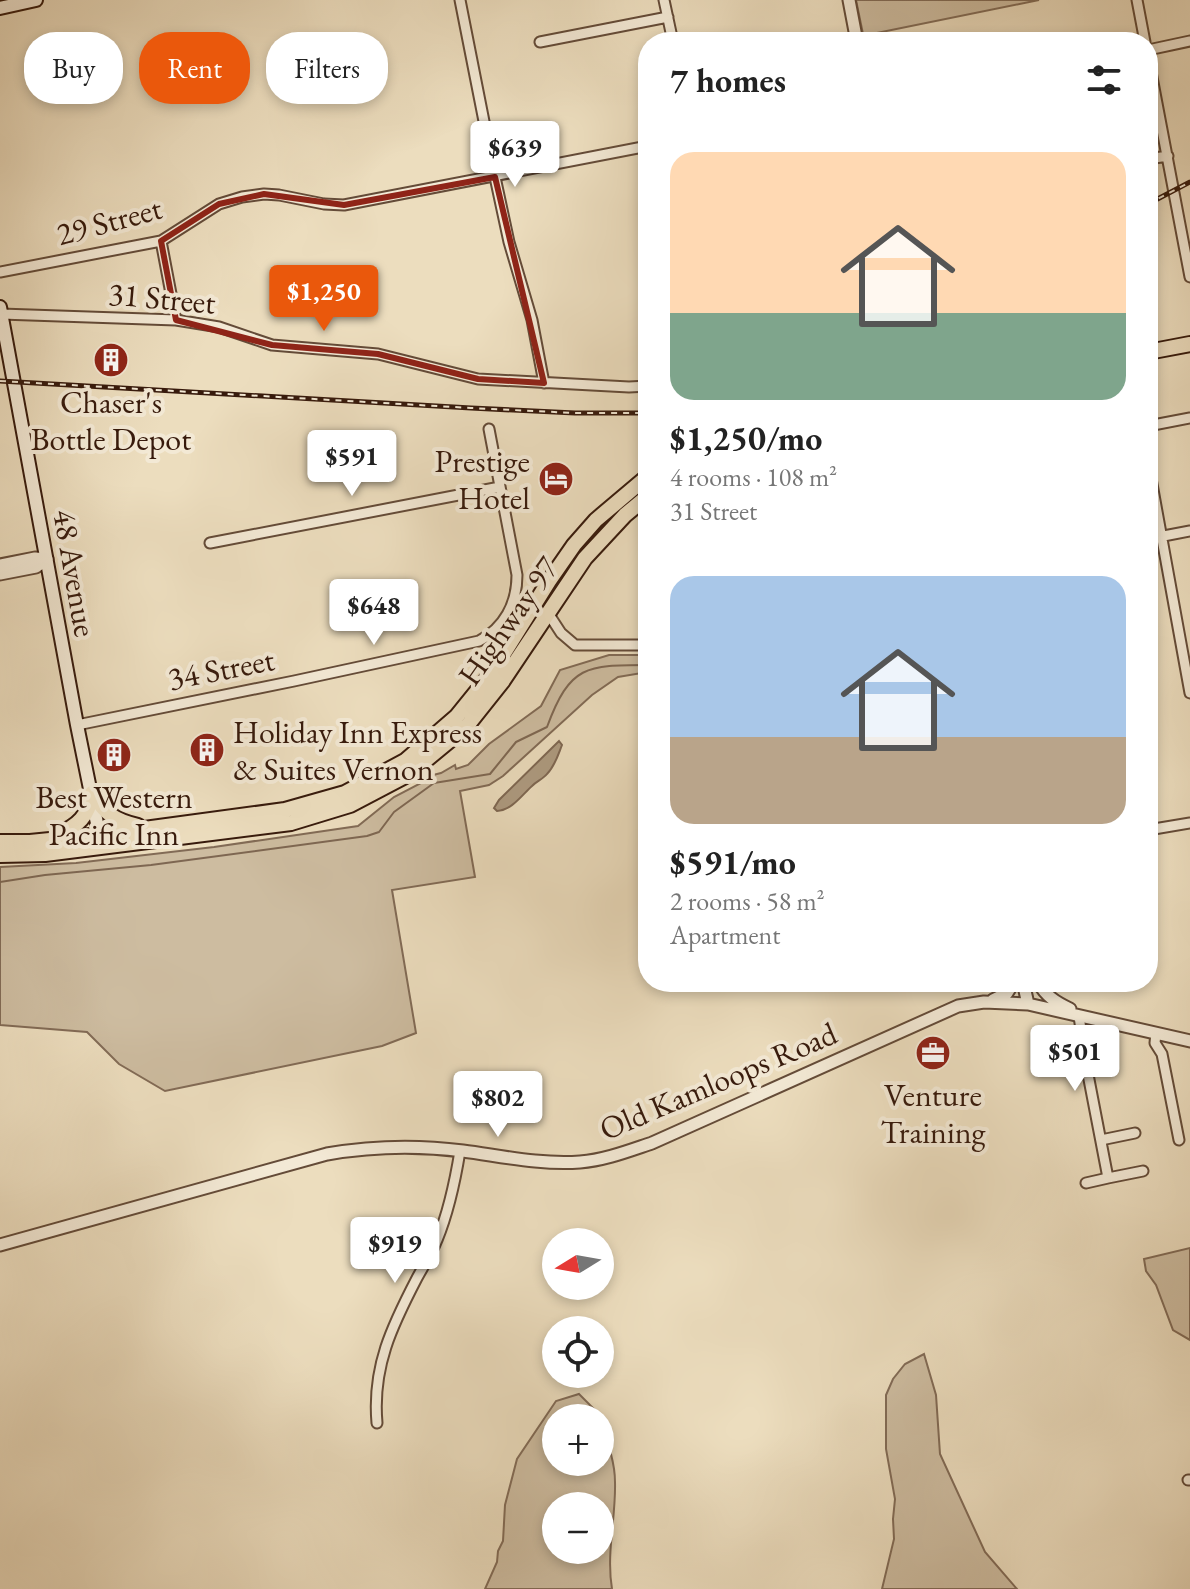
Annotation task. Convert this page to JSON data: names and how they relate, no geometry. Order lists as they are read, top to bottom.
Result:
{
  "streets": {
    "highway": ["Highway 97"],
    "main road": ["48 Avenue"],
    "street": [
      "29 Street",
      "31 Street",
      "34 Street",
      "Old Kamloops Road"
    ]
  },
  "crossings": [
    ["31 Street", "48 Avenue"],
    ["48 Avenue", "Highway 97"],
    ["48 Avenue", "34 Street"]
  ],
  "places": {
    "building": ["Chaser's Bottle Depot", "Holiday Inn Express & Suites Vernon", "Best Western Pacific Inn"],
    "hotel": ["Prestige Hotel"],
    "office": ["Venture Training"]
  },
  "north": "left",
  "page": {
    "chip": ["Buy", "Rent", "Filters"],
    "heading": "7 homes",
    "price": [
      "$639",
      "$1,250",
      "$591",
      "$648",
      "$501",
      "$802",
      "$919"
    ],
    "list": [
      {
        "name": "$1,250/mo",
        "note": "4 rooms · 108 m² · 31 Street"
      },
      {
        "name": "$591/mo",
        "note": "2 rooms · 58 m² · Apartment"
      }
    ],
    "map_buttons": ["+", "−"]
  }
}
